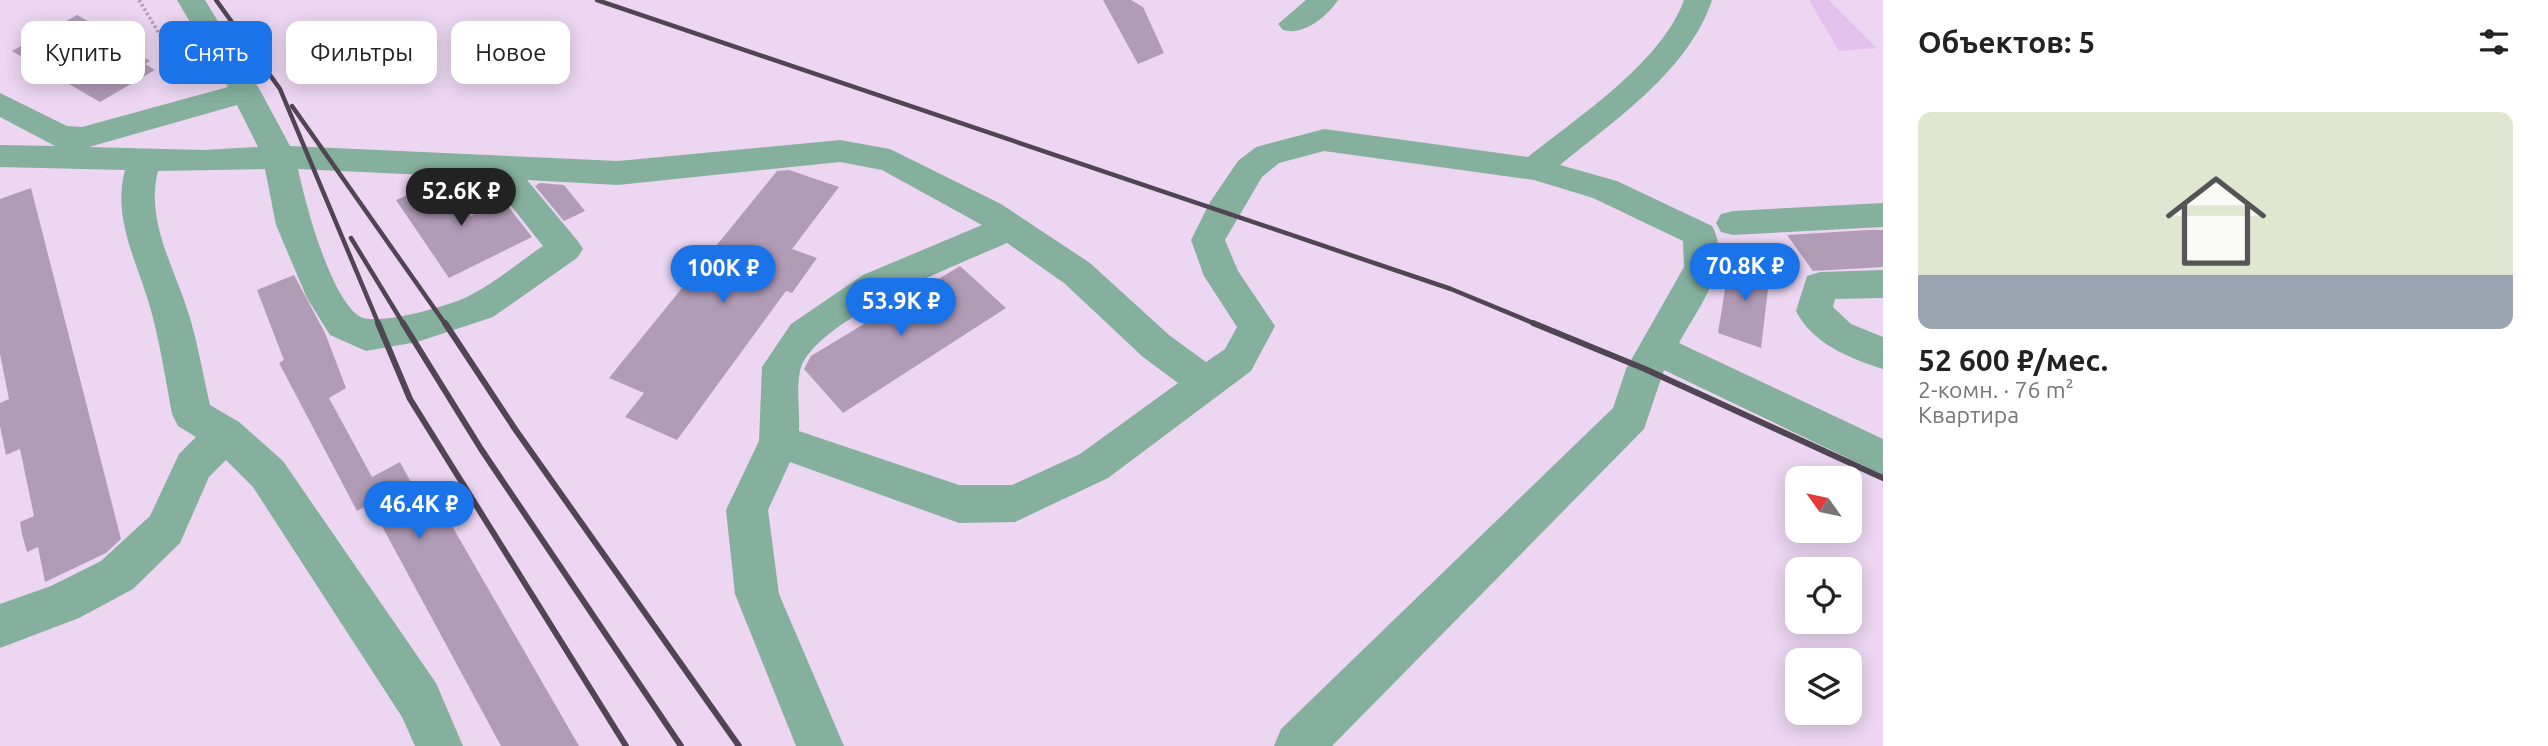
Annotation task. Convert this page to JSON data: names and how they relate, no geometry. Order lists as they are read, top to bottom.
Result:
{
  "north": "top left",
  "page": {
    "heading": "Объектов: 5",
    "chip": [
      "Купить",
      "Снять",
      "Фильтры",
      "Новое"
    ],
    "list": [
      {
        "name": "52 600 ₽/мес.",
        "note": "2-комн. · 76 m² · Квартира"
      }
    ],
    "price": [
      "52.6K ₽",
      "70.8K ₽",
      "100K ₽",
      "53.9K ₽",
      "46.4K ₽"
    ]
  }
}
